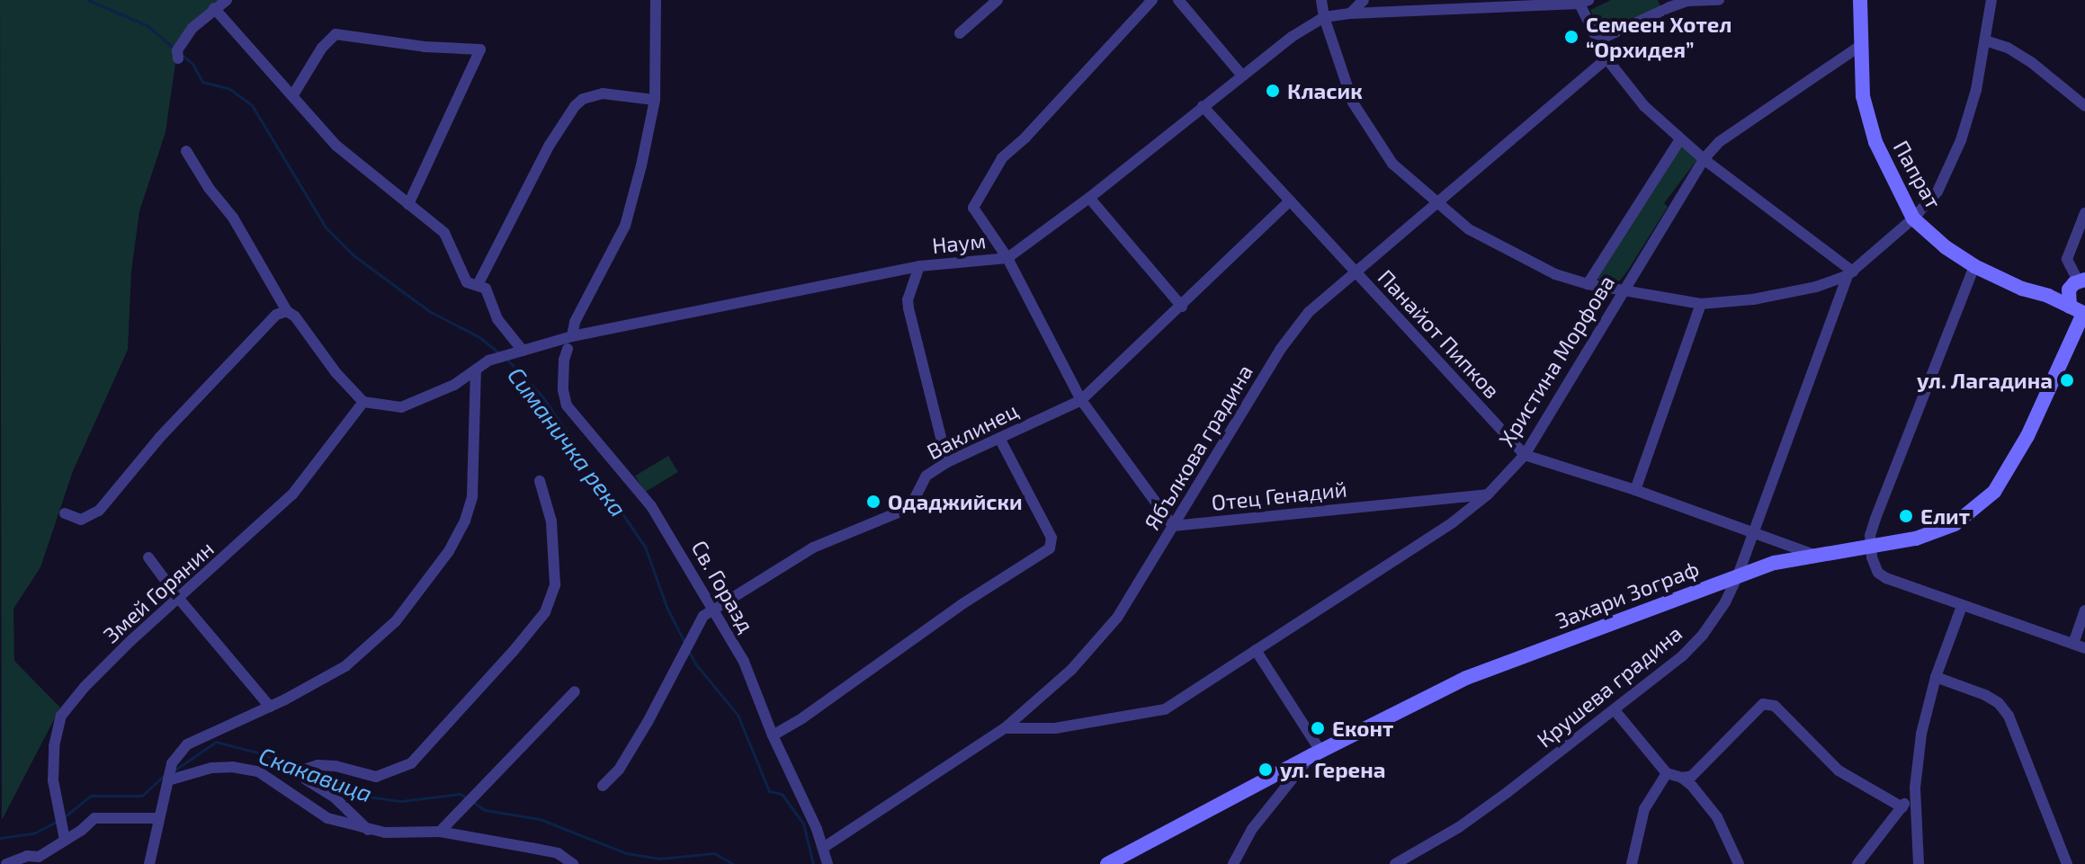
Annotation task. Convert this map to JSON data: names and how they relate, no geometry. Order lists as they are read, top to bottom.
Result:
{
  "streets": {
    "street": [
      "Папрат",
      "Наум",
      "Панайот Пипков",
      "Христина Морфова",
      "Ваклинец",
      "Ябълкова градина",
      "Отец Генадий",
      "Св. Горазд",
      "Змей Горянин",
      "Захари Зограф",
      "Крушева градина"
    ]
  },
  "crossings": [
    ["Папрат", "Христина Морфова"],
    ["Папрат", "Захари Зограф"],
    ["Наум", "Панайот Пипков"],
    ["Панайот Пипков", "Христина Морфова"],
    ["Панайот Пипков", "Ваклинец"],
    ["Панайот Пипков", "Ябълкова градина"],
    ["Панайот Пипков", "Захари Зограф"],
    ["Панайот Пипков", "Крушева градина"],
    ["Христина Морфова", "Ябълкова градина"],
    ["Христина Морфова", "Отец Генадий"],
    ["Ваклинец", "Св. Горазд"],
    ["Ябълкова градина", "Отец Генадий"],
    ["Ябълкова градина", "Св. Горазд"],
    ["Захари Зограф", "Крушева градина"]
  ],
  "water": ["Симаничка река", "Скакавица"],
  "places": [
    "Семеен Хотел “Орхидея”",
    "Класик",
    "ул. Лагадина",
    "Одаджийски",
    "Елит",
    "Еконт",
    "ул. Герена"
  ]
}
